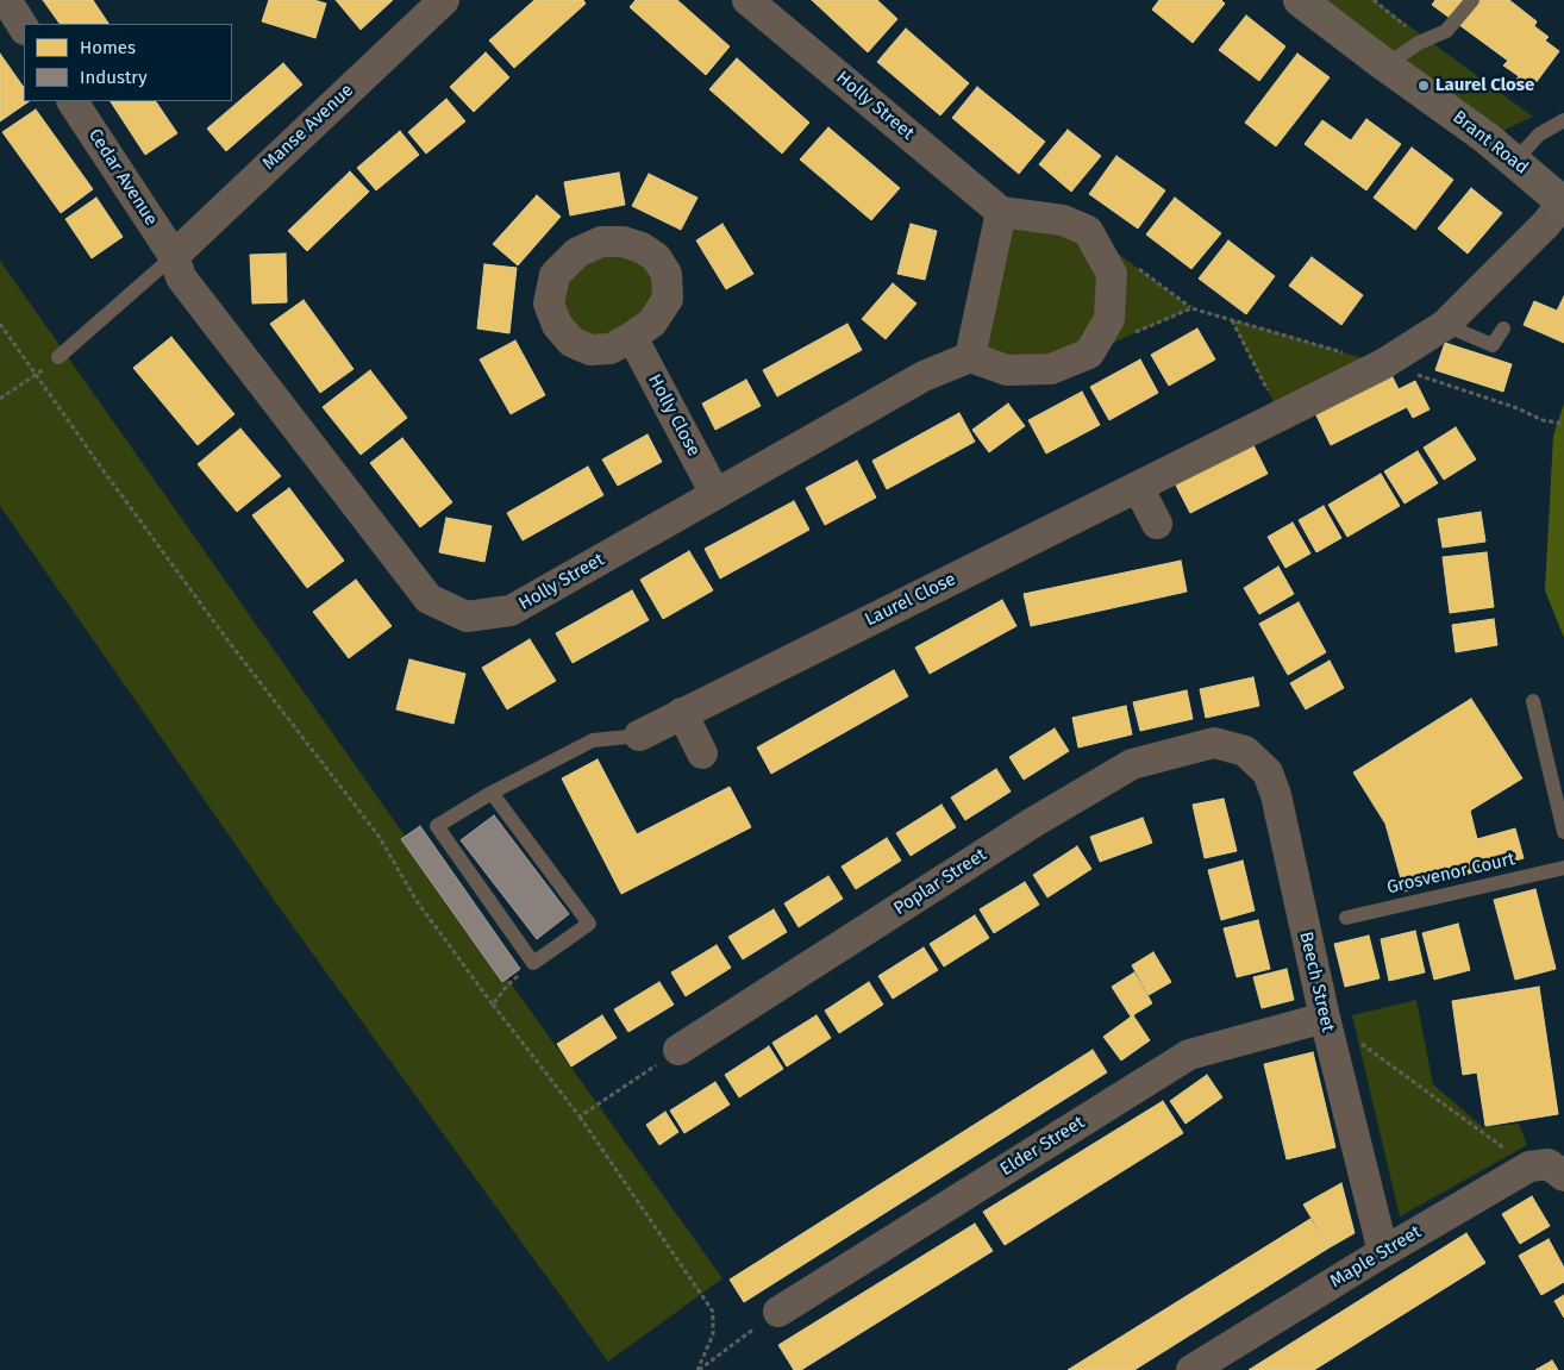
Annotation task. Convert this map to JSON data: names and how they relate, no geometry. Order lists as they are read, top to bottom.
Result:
{
  "streets": {
    "street": [
      "Holly Street",
      "Manse Avenue",
      "Brant Road",
      "Cedar Avenue",
      "Holly Close",
      "Laurel Close",
      "Poplar Street",
      "Beech Street",
      "Elder Street",
      "Maple Street"
    ],
    "lane": ["Grosvenor Court"]
  },
  "crossings": [
    ["Holly Street", "Manse Avenue"],
    ["Holly Street", "Cedar Avenue"],
    ["Holly Street", "Holly Close"],
    ["Manse Avenue", "Cedar Avenue"],
    ["Brant Road", "Laurel Close"],
    ["Poplar Street", "Beech Street"],
    ["Beech Street", "Elder Street"],
    ["Beech Street", "Maple Street"]
  ],
  "places": ["Laurel Close"],
  "legend": ["Homes", "Industry"]
}
